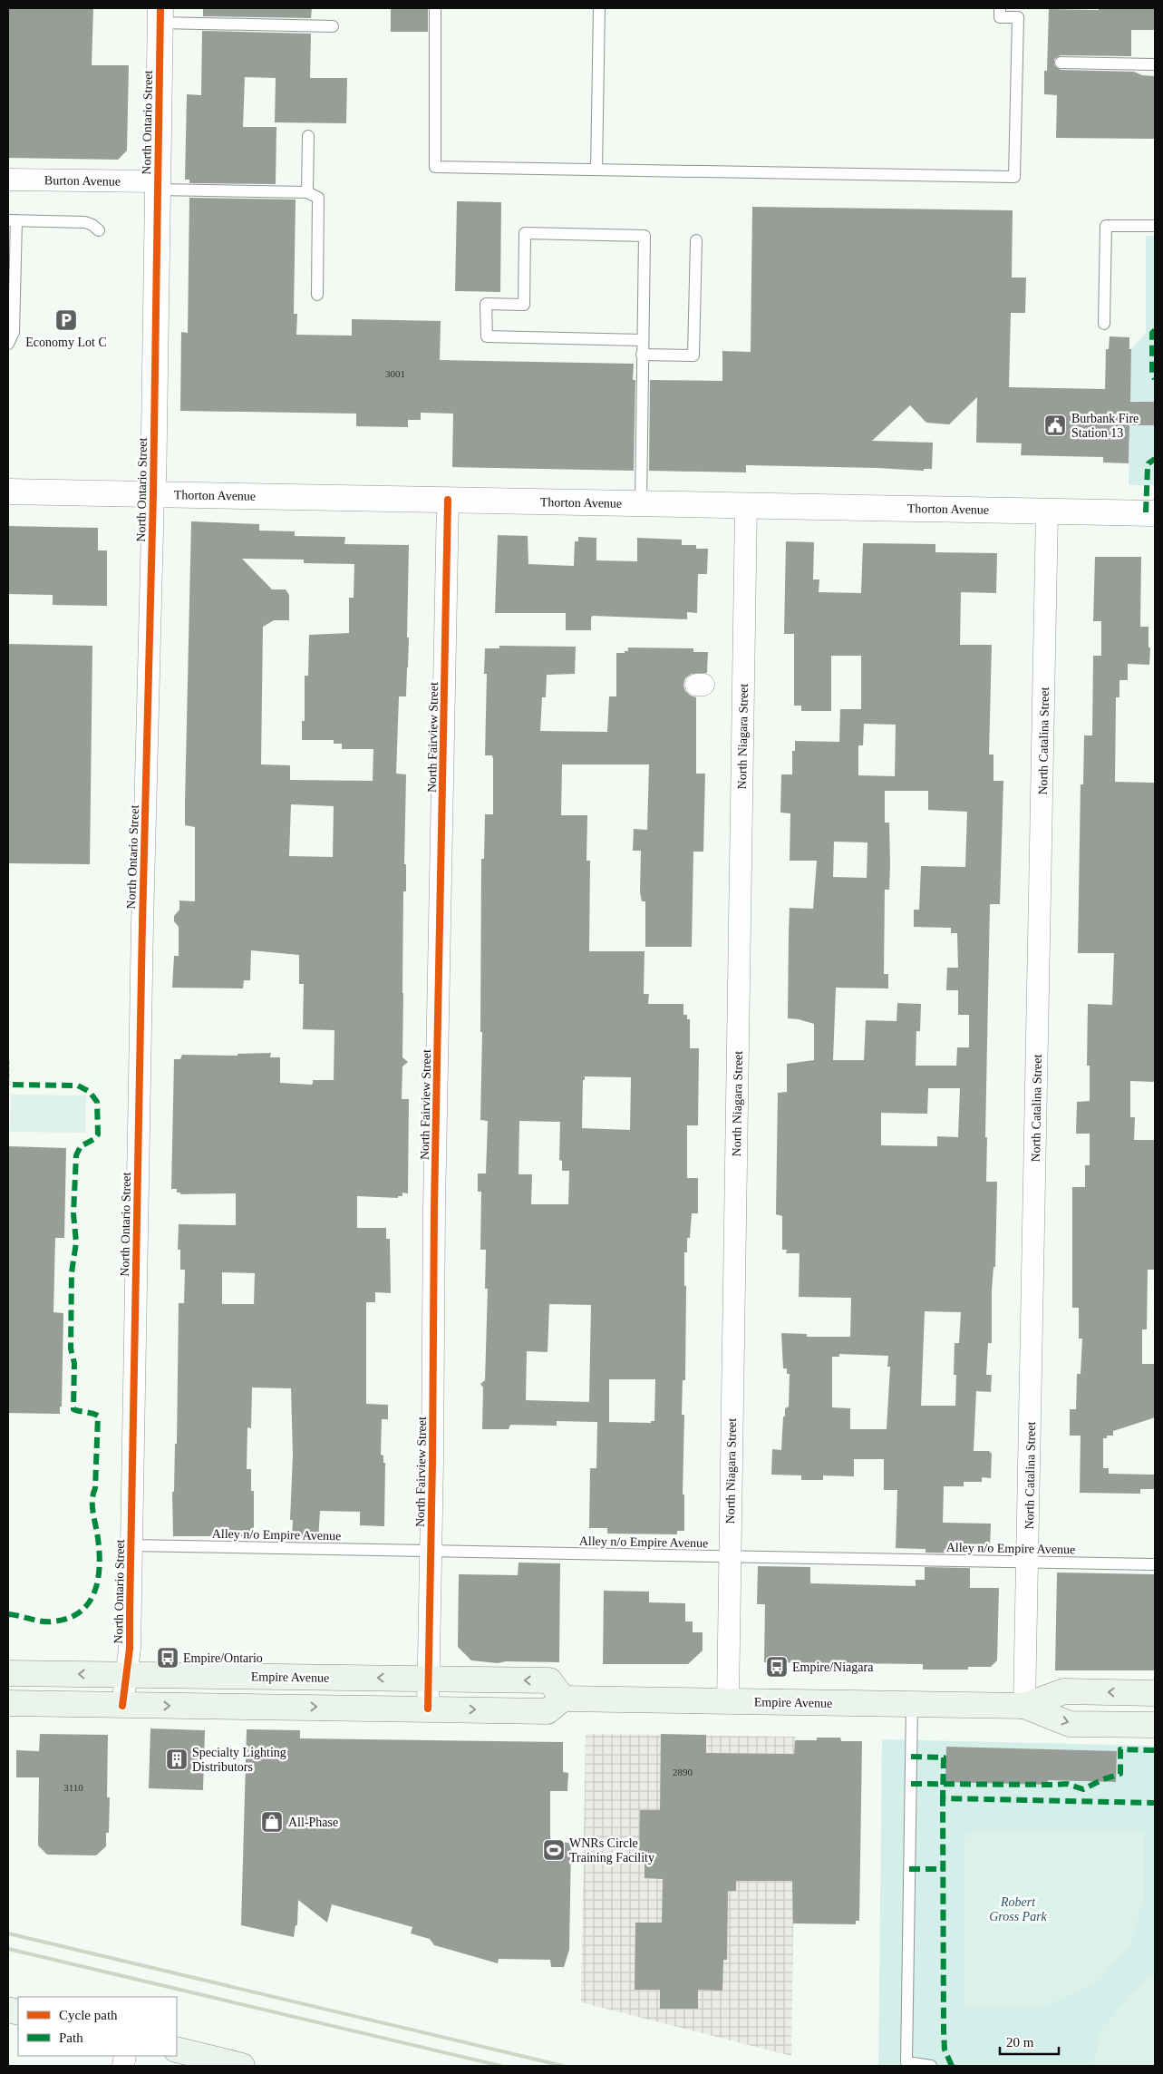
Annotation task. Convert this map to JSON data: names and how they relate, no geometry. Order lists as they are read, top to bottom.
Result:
{
  "streets": {
    "main road": ["Empire Avenue"],
    "street": [
      "North Ontario Street",
      "Burton Avenue",
      "Thorton Avenue",
      "North Niagara Street",
      "North Fairview Street",
      "North Catalina Street"
    ],
    "lane": ["Alley n/o Empire Avenue"]
  },
  "crossings": [
    ["North Ontario Street", "Burton Avenue"],
    ["North Ontario Street", "Thorton Avenue"],
    ["North Ontario Street", "Alley n/o Empire Avenue"],
    ["North Ontario Street", "Empire Avenue"],
    ["Thorton Avenue", "North Niagara Street"],
    ["Thorton Avenue", "North Fairview Street"],
    ["Thorton Avenue", "North Catalina Street"],
    ["North Niagara Street", "Alley n/o Empire Avenue"],
    ["North Niagara Street", "Empire Avenue"],
    ["North Fairview Street", "Alley n/o Empire Avenue"],
    ["North Fairview Street", "Empire Avenue"],
    ["North Catalina Street", "Alley n/o Empire Avenue"],
    ["North Catalina Street", "Empire Avenue"]
  ],
  "parks": ["Robert Gross Park"],
  "places": {
    "parking": ["Economy Lot C"],
    "public building": ["Burbank Fire Station 13"],
    "bus stop": ["Empire/Ontario", "Empire/Niagara"],
    "building": ["Specialty Lighting Distributors"],
    "shop": ["All-Phase"],
    "sports": ["WNRs Circle Training Facility"]
  },
  "house_numbers": ["3001", "2890", "3110"],
  "legend": ["Cycle path", "Path"],
  "scale_bar": "20 m"
}
